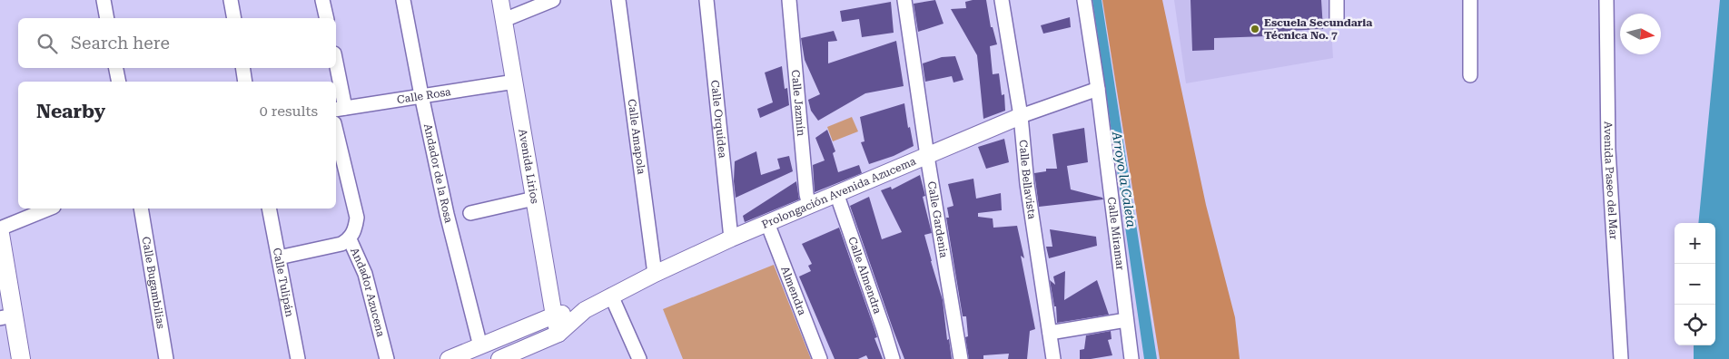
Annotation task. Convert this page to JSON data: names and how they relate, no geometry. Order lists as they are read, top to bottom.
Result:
{
  "streets": {
    "street": [
      "Calle Rosa",
      "Calle Jazmín",
      "Calle Orquídea",
      "Calle Amapola",
      "Avenida Lirios",
      "Andador de la Rosa",
      "Calle Bellavista",
      "Avenida Paseo del Mar",
      "Prolongación Avenida Azucema",
      "Calle Gardenia",
      "Calle Miramar",
      "Calle Almendra",
      "Calle Bugambilias",
      "Calle Tulipán",
      "Almendra",
      "Andador Azucena"
    ]
  },
  "crossings": [
    ["Calle Rosa", "Avenida Lirios"],
    ["Calle Rosa", "Andador de la Rosa"],
    ["Calle Jazmín", "Prolongación Avenida Azucema"],
    ["Calle Orquídea", "Prolongación Avenida Azucema"],
    ["Calle Amapola", "Prolongación Avenida Azucema"],
    ["Avenida Lirios", "Prolongación Avenida Azucema"],
    ["Andador de la Rosa", "Prolongación Avenida Azucema"],
    ["Calle Bellavista", "Prolongación Avenida Azucema"],
    ["Prolongación Avenida Azucema", "Calle Gardenia"],
    ["Prolongación Avenida Azucema", "Calle Miramar"],
    ["Prolongación Avenida Azucema", "Calle Almendra"],
    ["Prolongación Avenida Azucema", "Almendra"]
  ],
  "water": ["Arroyo la Caleta"],
  "places": ["Escuela Secundaria Técnica No. 7"],
  "north": "right",
  "page": {
    "search": "Search here",
    "heading": ["Nearby", "0 results"],
    "map_buttons": ["+", "−"]
  }
}
